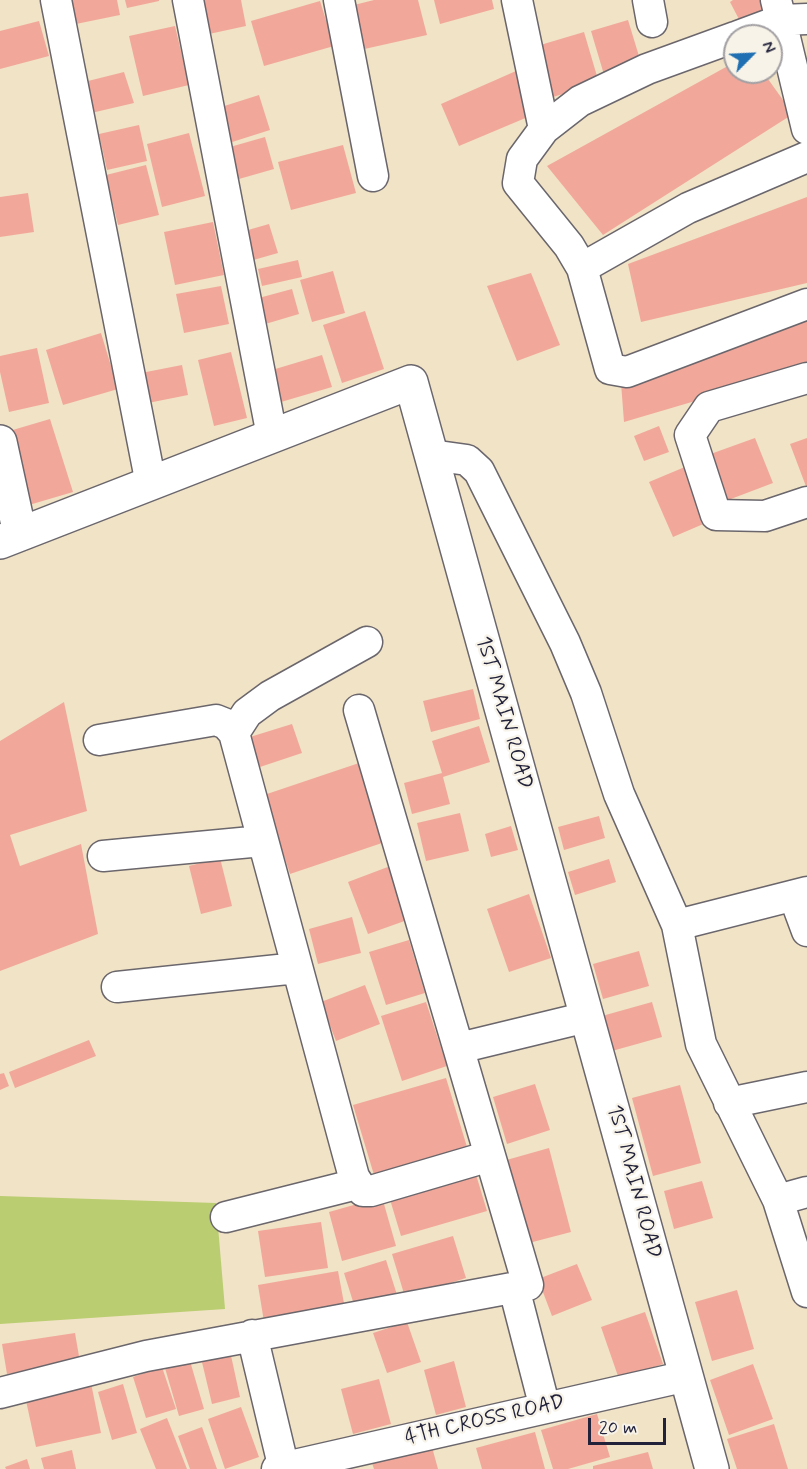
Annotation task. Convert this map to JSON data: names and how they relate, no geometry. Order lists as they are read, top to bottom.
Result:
{
  "streets": {
    "street": ["1ST MAIN ROAD", "4TH CROSS ROAD"]
  },
  "crossings": [
    ["1ST MAIN ROAD", "4TH CROSS ROAD"]
  ],
  "scale_bar": "20 m",
  "north": "top right"
}
